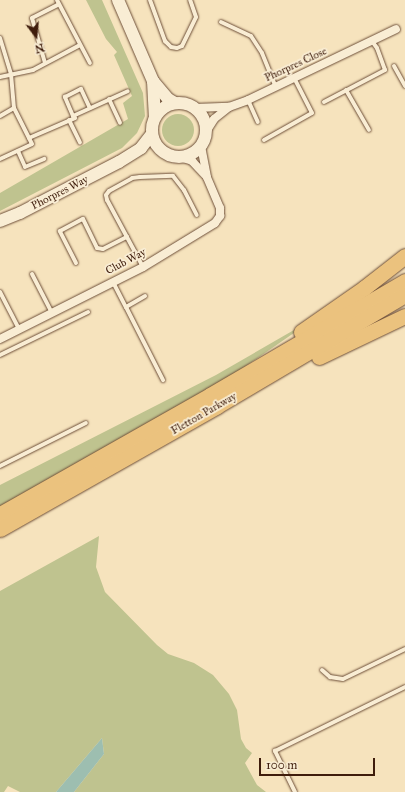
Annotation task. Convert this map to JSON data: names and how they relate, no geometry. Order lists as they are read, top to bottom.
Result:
{
  "streets": {
    "highway": ["Fletton Parkway"],
    "street": ["Phorpres Close", "Phorpres Way", "Club Way"]
  },
  "crossings": [
    ["Phorpres Close", "Phorpres Way"],
    ["Phorpres Close", "Club Way"],
    ["Phorpres Way", "Club Way"]
  ],
  "scale_bar": "100 m",
  "north": "bottom"
}
